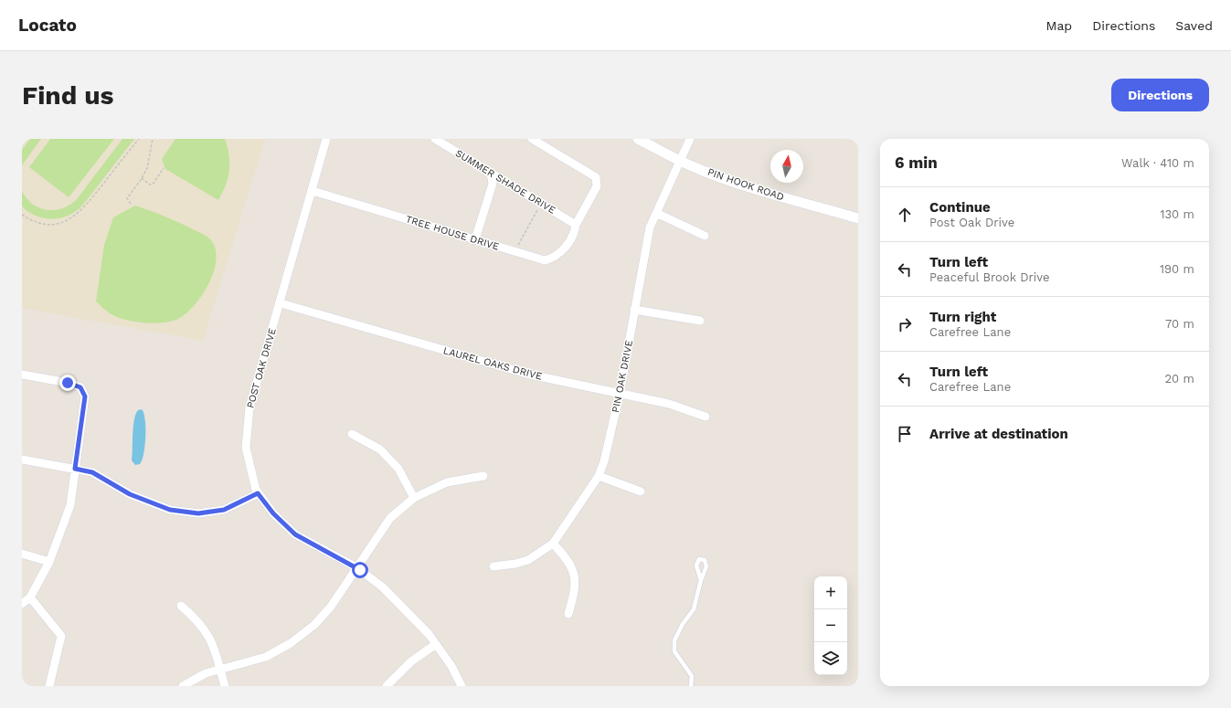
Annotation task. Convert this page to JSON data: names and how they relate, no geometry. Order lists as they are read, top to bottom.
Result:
{
  "streets": {
    "street": [
      "SUMMER SHADE DRIVE",
      "PIN HOOK ROAD",
      "TREE HOUSE DRIVE",
      "LAUREL OAKS DRIVE",
      "POST OAK DRIVE",
      "PIN OAK DRIVE"
    ]
  },
  "crossings": [
    ["SUMMER SHADE DRIVE", "TREE HOUSE DRIVE"],
    ["PIN HOOK ROAD", "PIN OAK DRIVE"],
    ["TREE HOUSE DRIVE", "POST OAK DRIVE"],
    ["LAUREL OAKS DRIVE", "POST OAK DRIVE"],
    ["LAUREL OAKS DRIVE", "PIN OAK DRIVE"]
  ],
  "north": "top",
  "page": {
    "header": "Locato",
    "nav": ["Map", "Directions", "Saved"],
    "buttons": "Directions",
    "title": "Find us",
    "heading": ["6 min", "Walk · 410 m"],
    "list": [
      ["Continue", "Post Oak Drive", "130 m"],
      ["Turn left", "Peaceful Brook Drive", "190 m"],
      ["Turn right", "Carefree Lane", "70 m"],
      ["Turn left", "Carefree Lane", "20 m"],
      "Arrive at destination"
    ],
    "map_buttons": ["+", "−"]
  }
}
